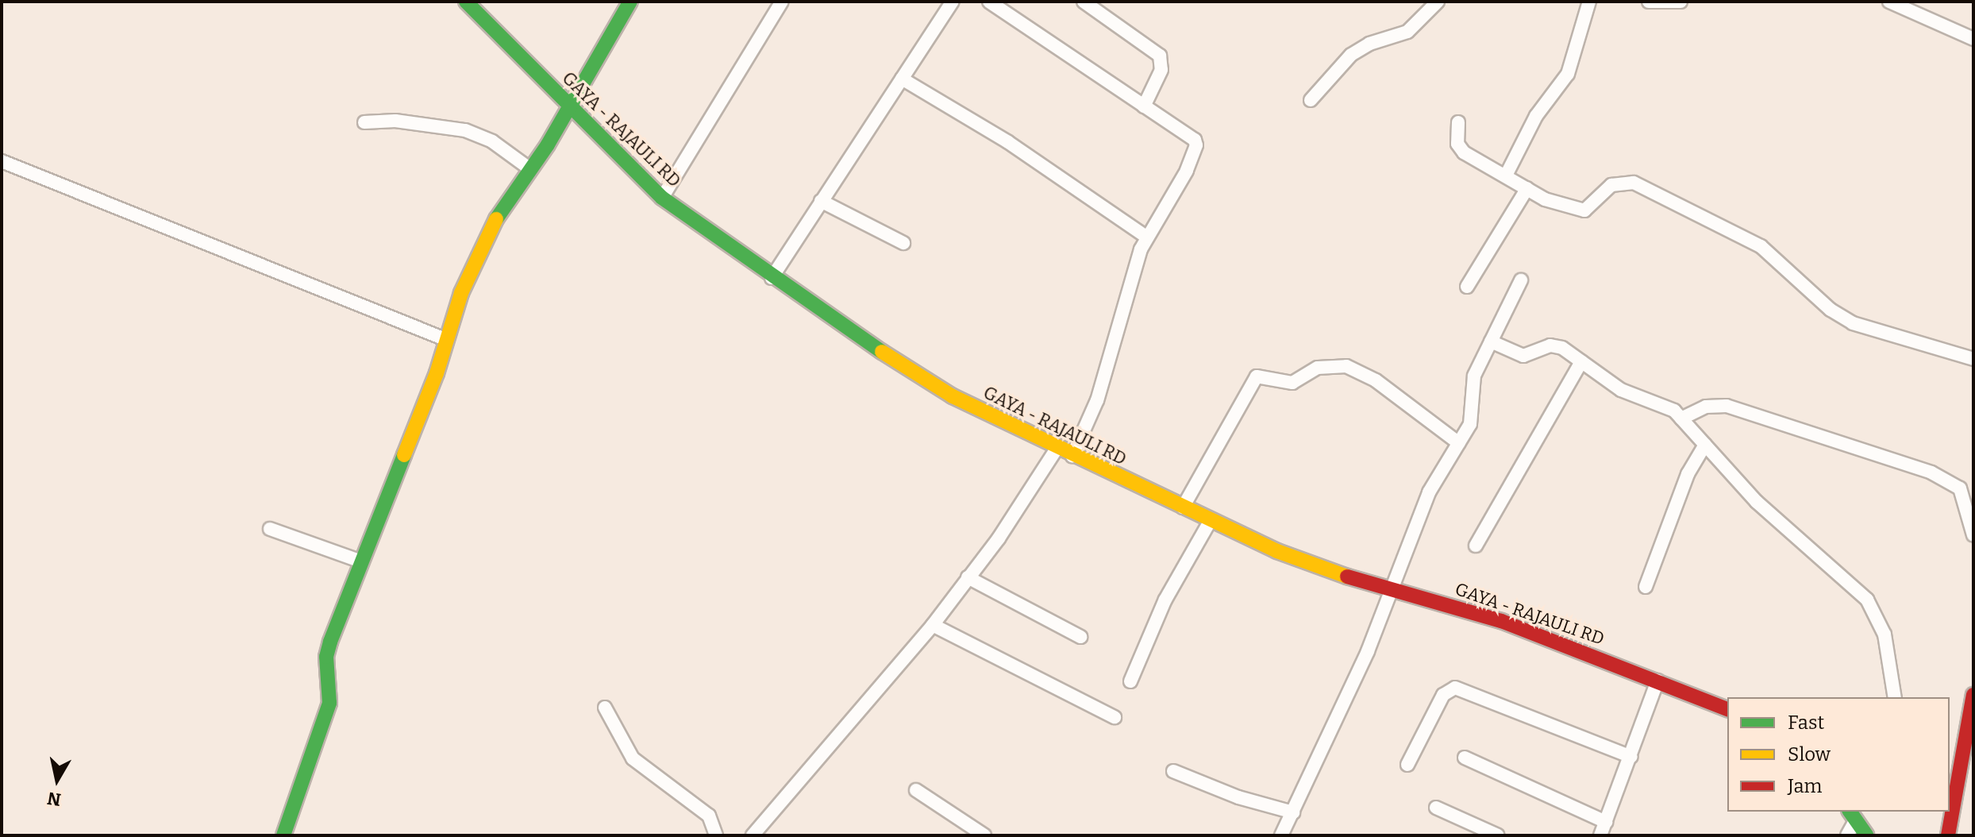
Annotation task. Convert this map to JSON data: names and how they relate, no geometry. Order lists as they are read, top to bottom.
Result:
{
  "streets": {
    "main road": ["GAYA - RAJAULI RD"]
  },
  "legend": ["Fast", "Slow", "Jam"],
  "north": "bottom"
}
